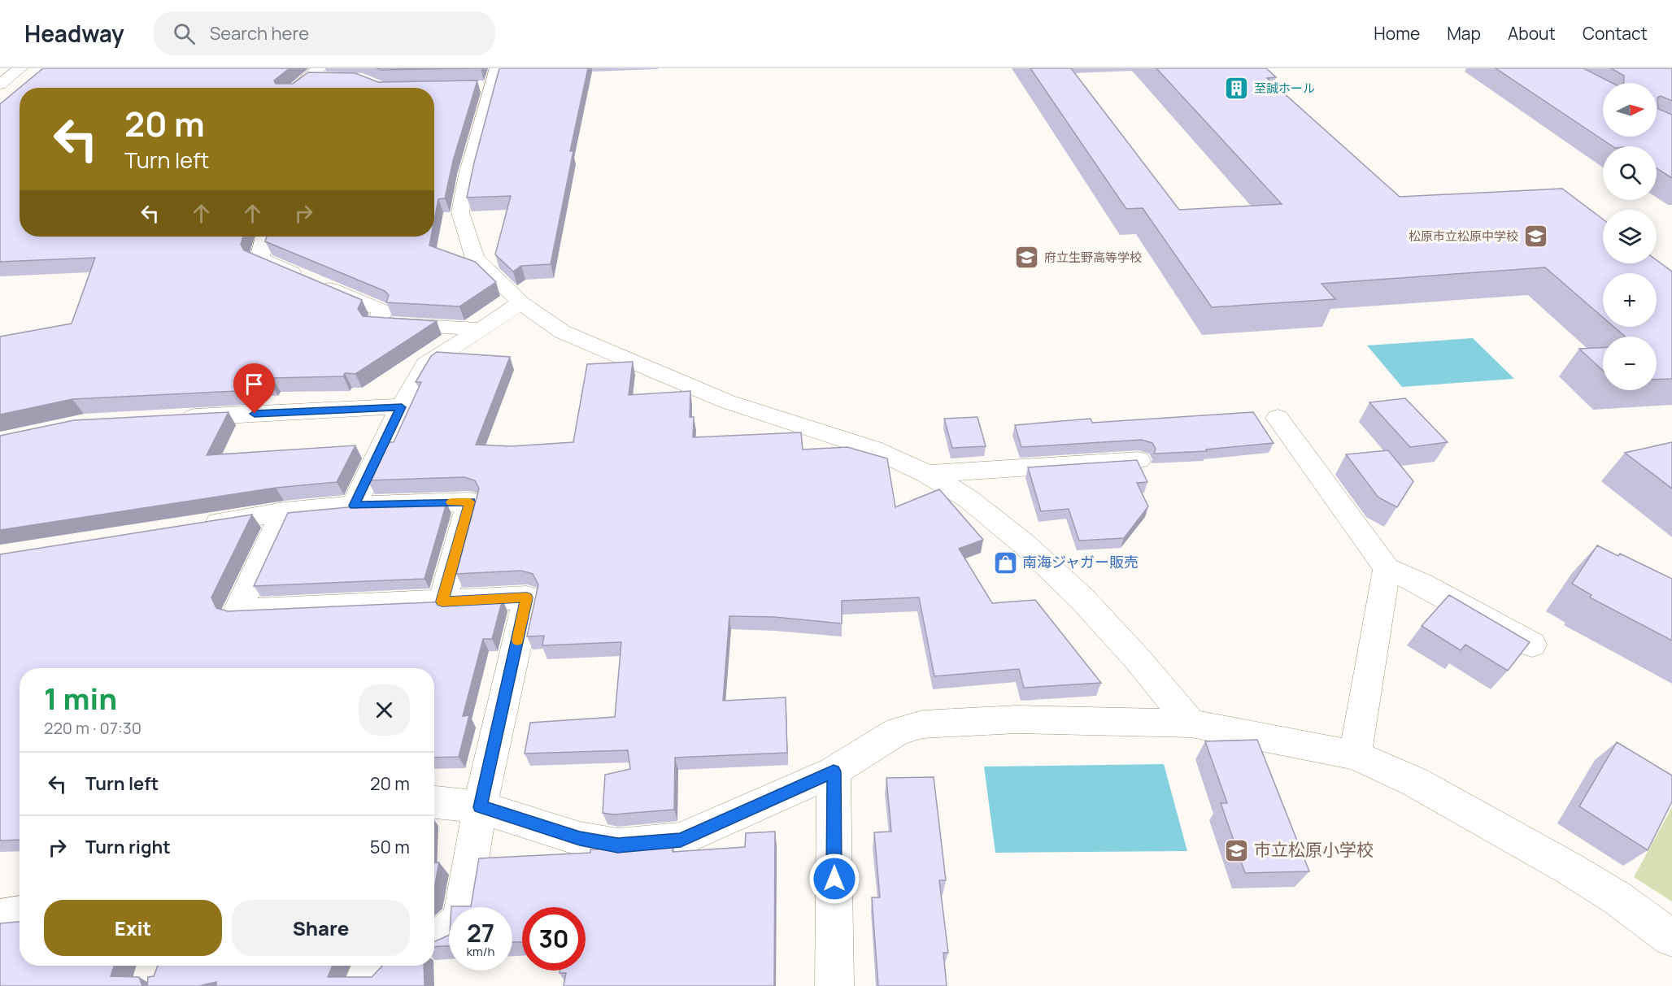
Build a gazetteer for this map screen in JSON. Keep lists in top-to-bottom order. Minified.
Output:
{"places":{"building":["至誠ホール"],"school or university":["松原市立松原中学校","府立生野高等学校","市立松原小学校"],"shop":["南海ジャガー販売"]},"north":"right","page":{"header":"Headway","search":"Search here","nav":["Home","Map","About","Contact"],"map_buttons":["+","−"],"turn":["20 m","Turn left"],"heading":["1 min","220 m · 07:30"],"list":[{"name":"Turn left","value":"20 m"},{"name":"Turn right","value":"50 m"}],"buttons":["Exit","Share"],"speed":"27 km/h","limit":"30"}}
